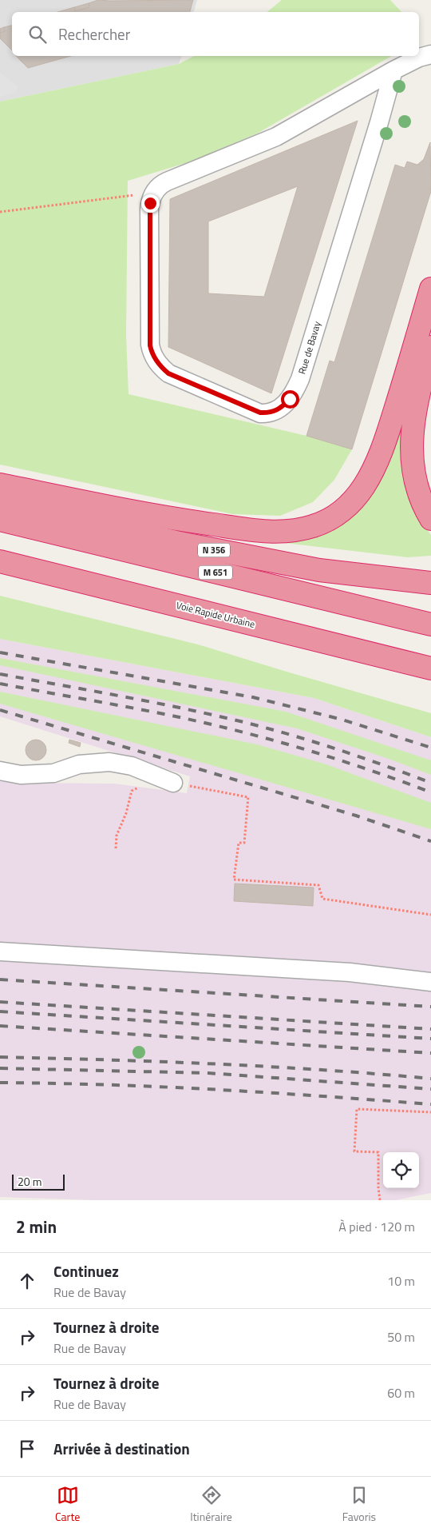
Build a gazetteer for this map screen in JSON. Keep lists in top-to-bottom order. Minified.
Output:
{"streets":{"highway":["N 356","M 651","Voie Rapide Urbaine"],"street":["Rue de Bavay"]},"scale_bar":"20 m","page":{"search":"Rechercher","scale":"20 m","heading":["2 min","À pied · 120 m"],"list":[["Continuez","Rue de Bavay","10 m"],["Tournez à droite","Rue de Bavay","50 m"],["Tournez à droite","Rue de Bavay","60 m"],"Arrivée à destination"],"nav":["Carte","Itinéraire","Favoris"]}}
